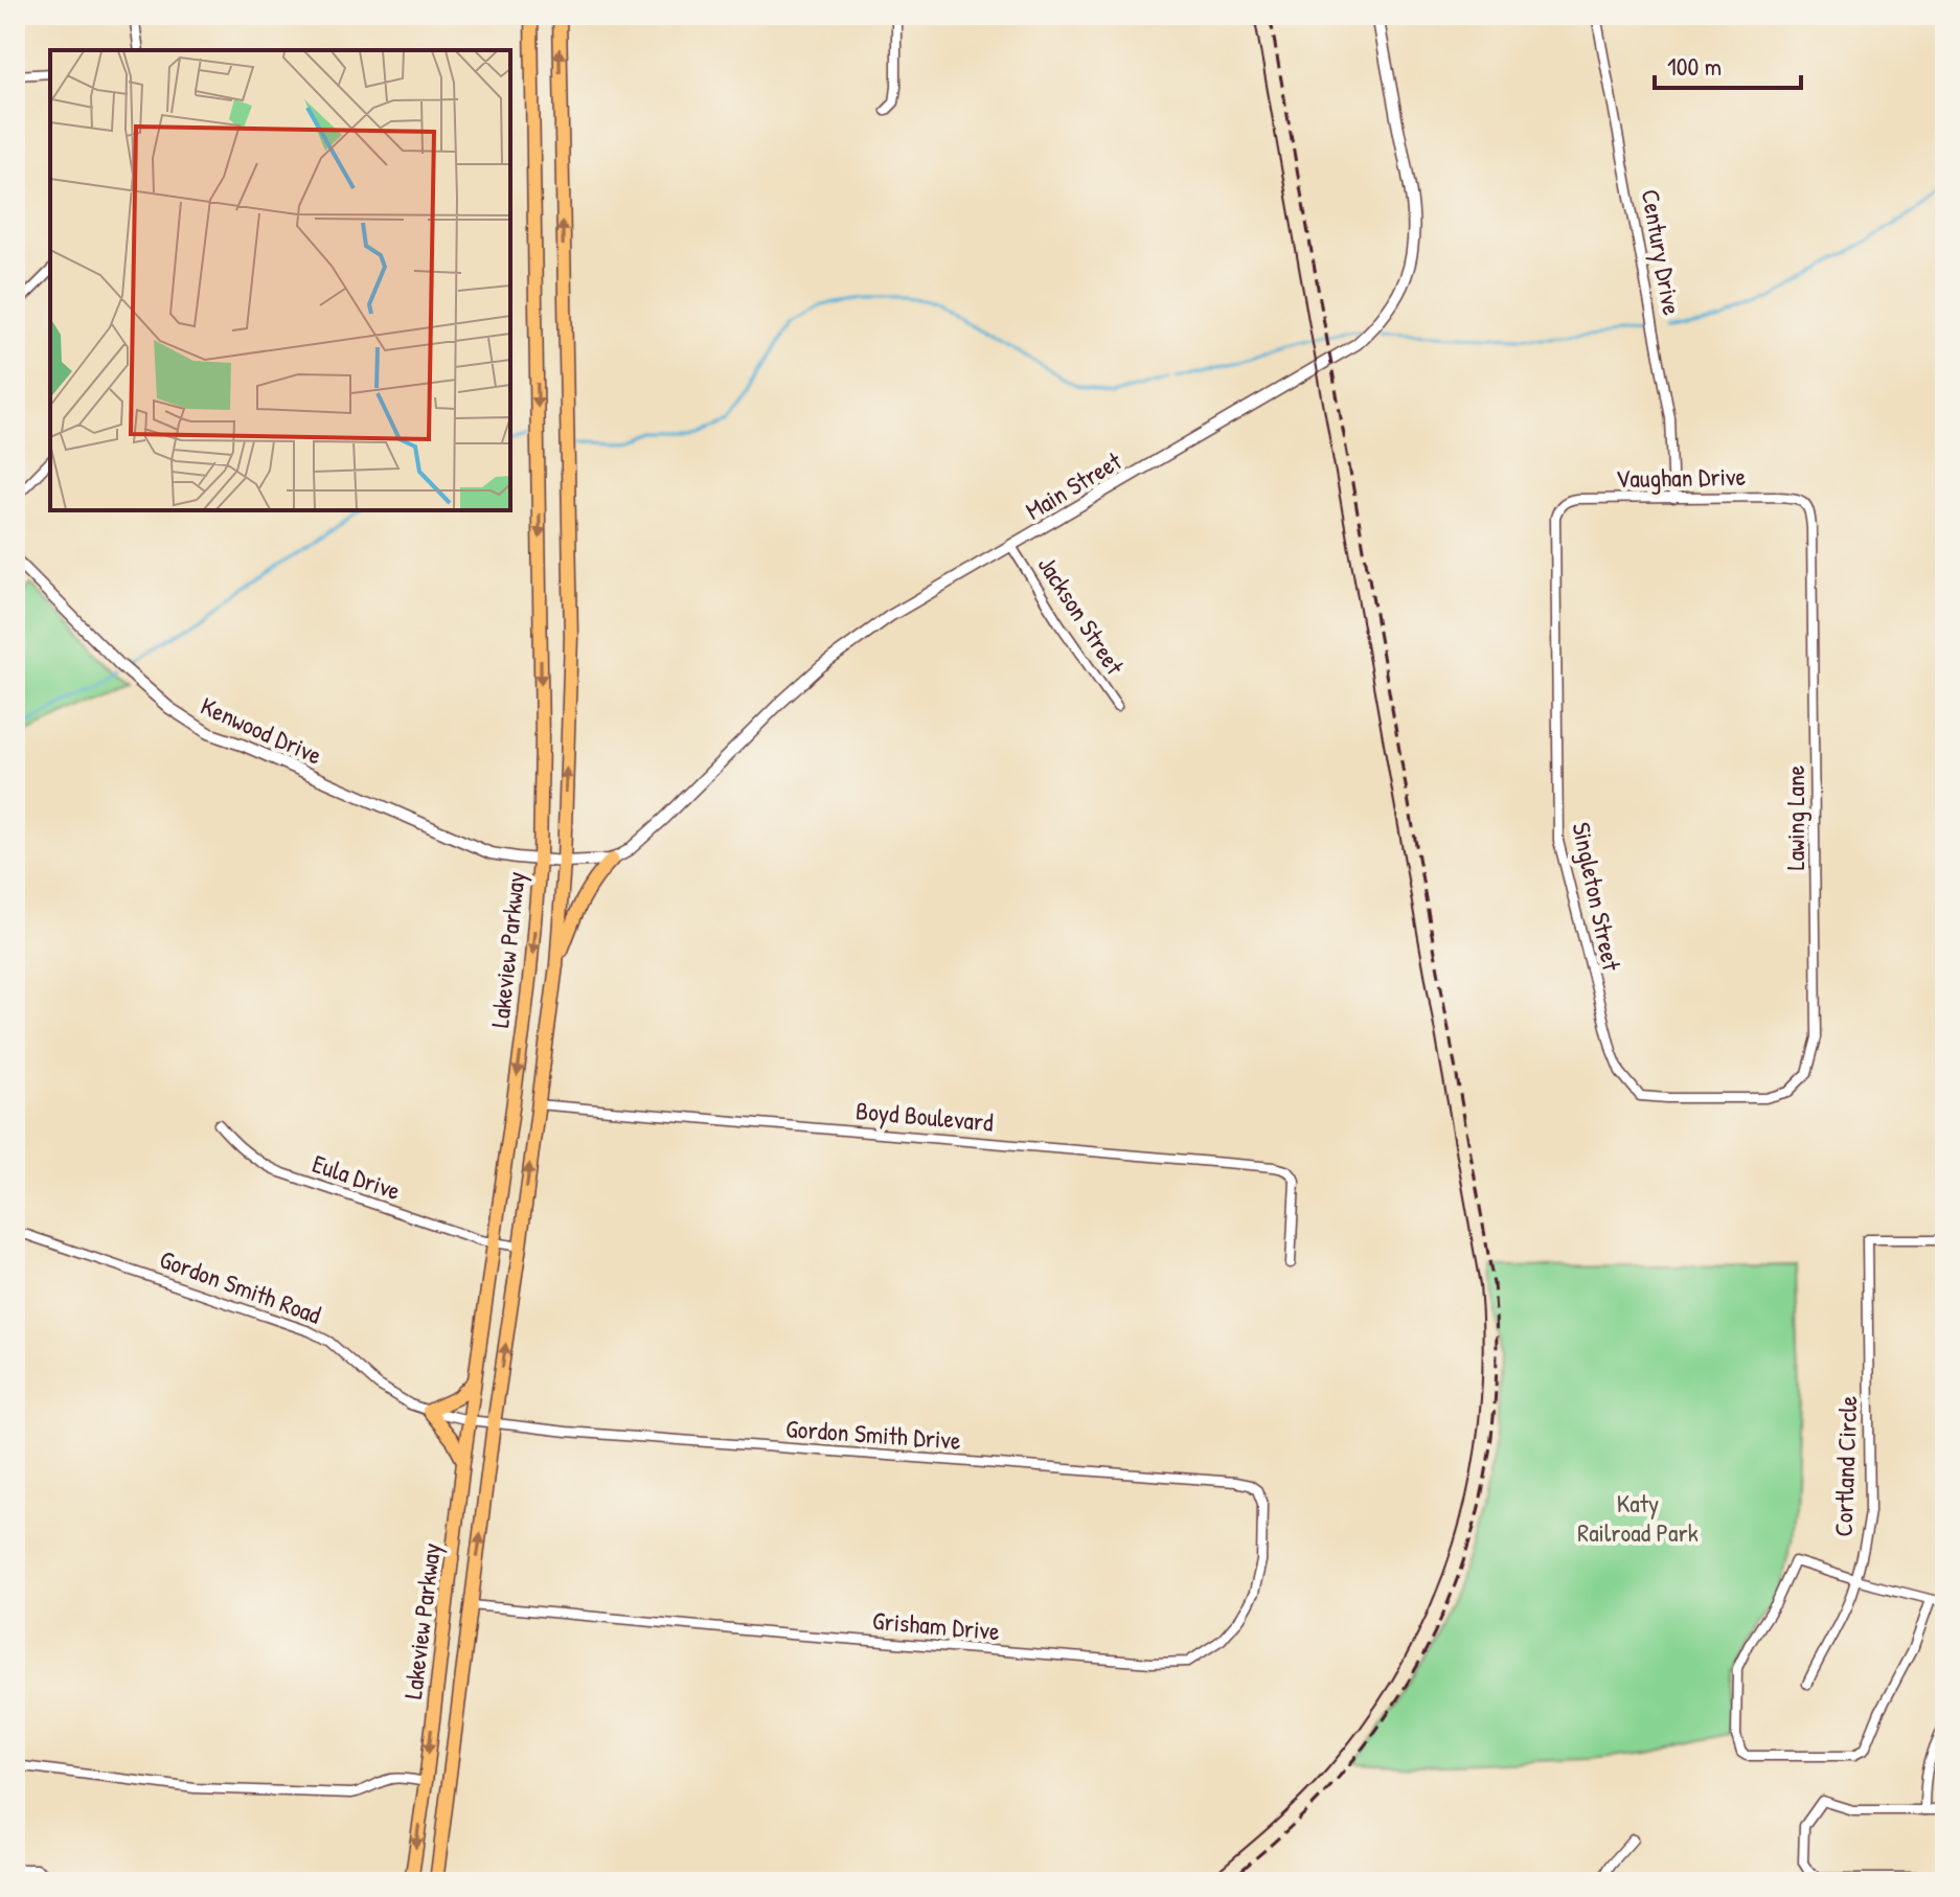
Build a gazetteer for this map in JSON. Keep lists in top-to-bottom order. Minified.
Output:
{"streets":{"main road":["Lakeview Parkway"],"street":["Century Drive","Vaughan Drive","Main Street","Jackson Street","Kenwood Drive","Lawing Lane","Singleton Street","Boyd Boulevard","Eula Drive","Gordon Smith Road","Gordon Smith Drive","Cortland Circle","Grisham Drive"]},"crossings":[["Century Drive","Vaughan Drive"],["Vaughan Drive","Lawing Lane"],["Vaughan Drive","Singleton Street"],["Main Street","Jackson Street"],["Kenwood Drive","Lakeview Parkway"],["Lawing Lane","Singleton Street"],["Lakeview Parkway","Boyd Boulevard"],["Lakeview Parkway","Eula Drive"],["Lakeview Parkway","Gordon Smith Road"],["Lakeview Parkway","Gordon Smith Drive"],["Lakeview Parkway","Grisham Drive"],["Gordon Smith Road","Gordon Smith Drive"],["Gordon Smith Drive","Grisham Drive"]],"parks":["Katy Railroad Park"],"scale_bar":"100 m"}
